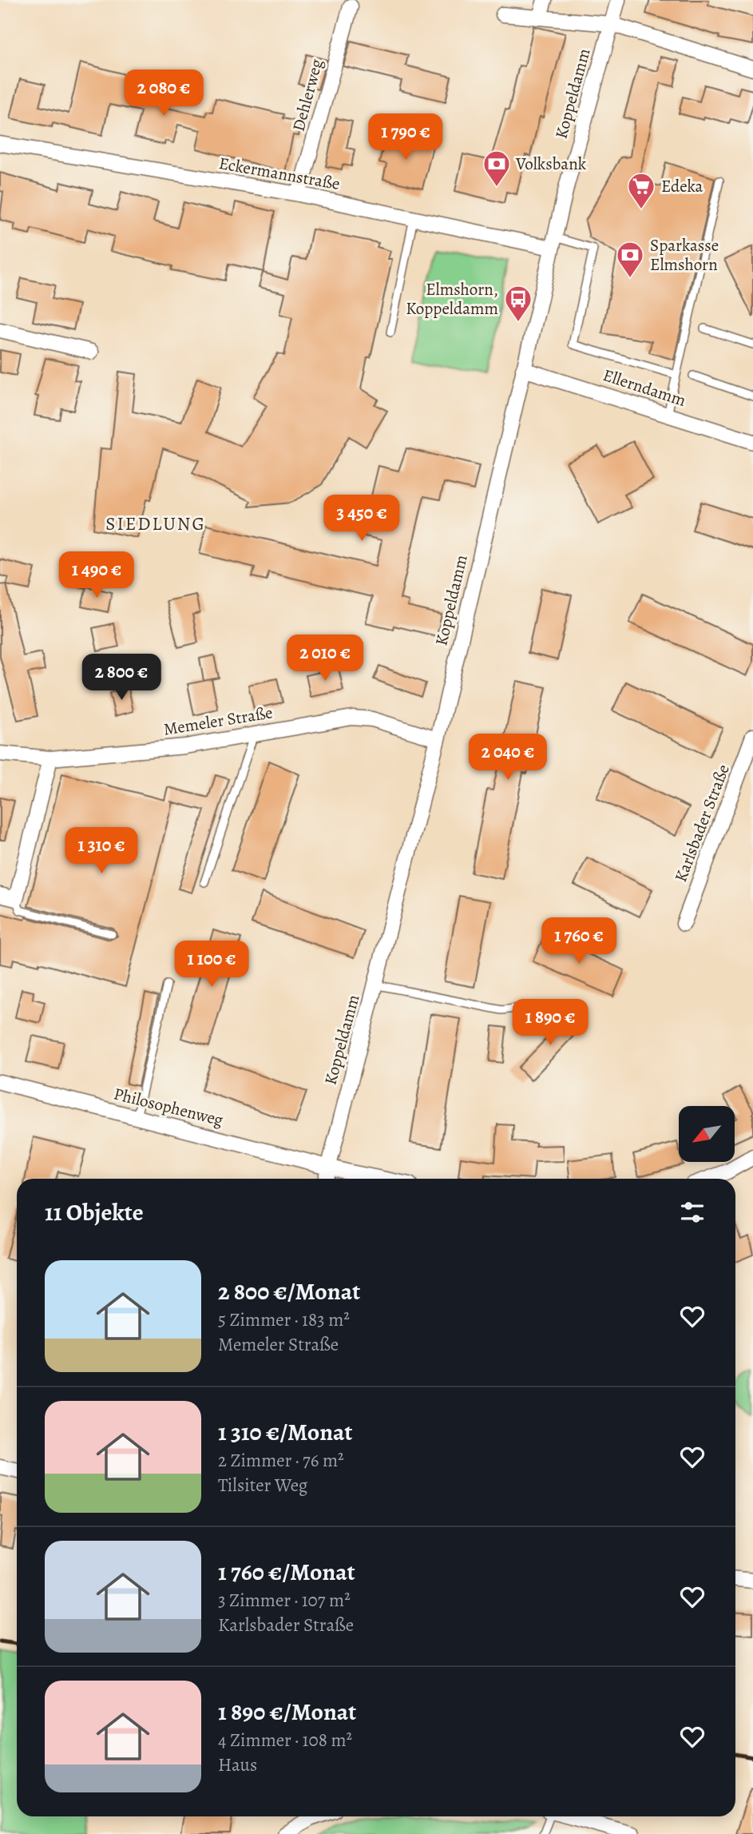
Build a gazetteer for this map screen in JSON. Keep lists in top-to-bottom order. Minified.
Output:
{"streets":{"street":["Koppeldamm","Dehlerweg","Eckermannstraße","Ellerndamm","Memeler Straße","Karlsbader Straße","Philosophenweg"]},"crossings":[["Koppeldamm","Eckermannstraße"],["Koppeldamm","Ellerndamm"],["Koppeldamm","Memeler Straße"],["Koppeldamm","Philosophenweg"],["Dehlerweg","Eckermannstraße"]],"districts":["SIEDLUNG"],"places":{"bank":["Volksbank","Sparkasse Elmshorn"],"supermarket":["Edeka"],"bus stop":["Elmshorn, Koppeldamm"]},"north":"bottom left","page":{"price":["2 080 €","1 790 €","3 450 €","1 490 €","2 010 €","2 800 €","2 040 €","1 310 €","1 760 €","1 100 €","1 890 €"],"heading":"11 Objekte","list":[{"name":"2 800 €/Monat","note":"5 Zimmer · 183 m² · Memeler Straße"},{"name":"1 310 €/Monat","note":"2 Zimmer · 76 m² · Tilsiter Weg"},{"name":"1 760 €/Monat","note":"3 Zimmer · 107 m² · Karlsbader Straße"},{"name":"1 890 €/Monat","note":"4 Zimmer · 108 m² · Haus"}]}}
